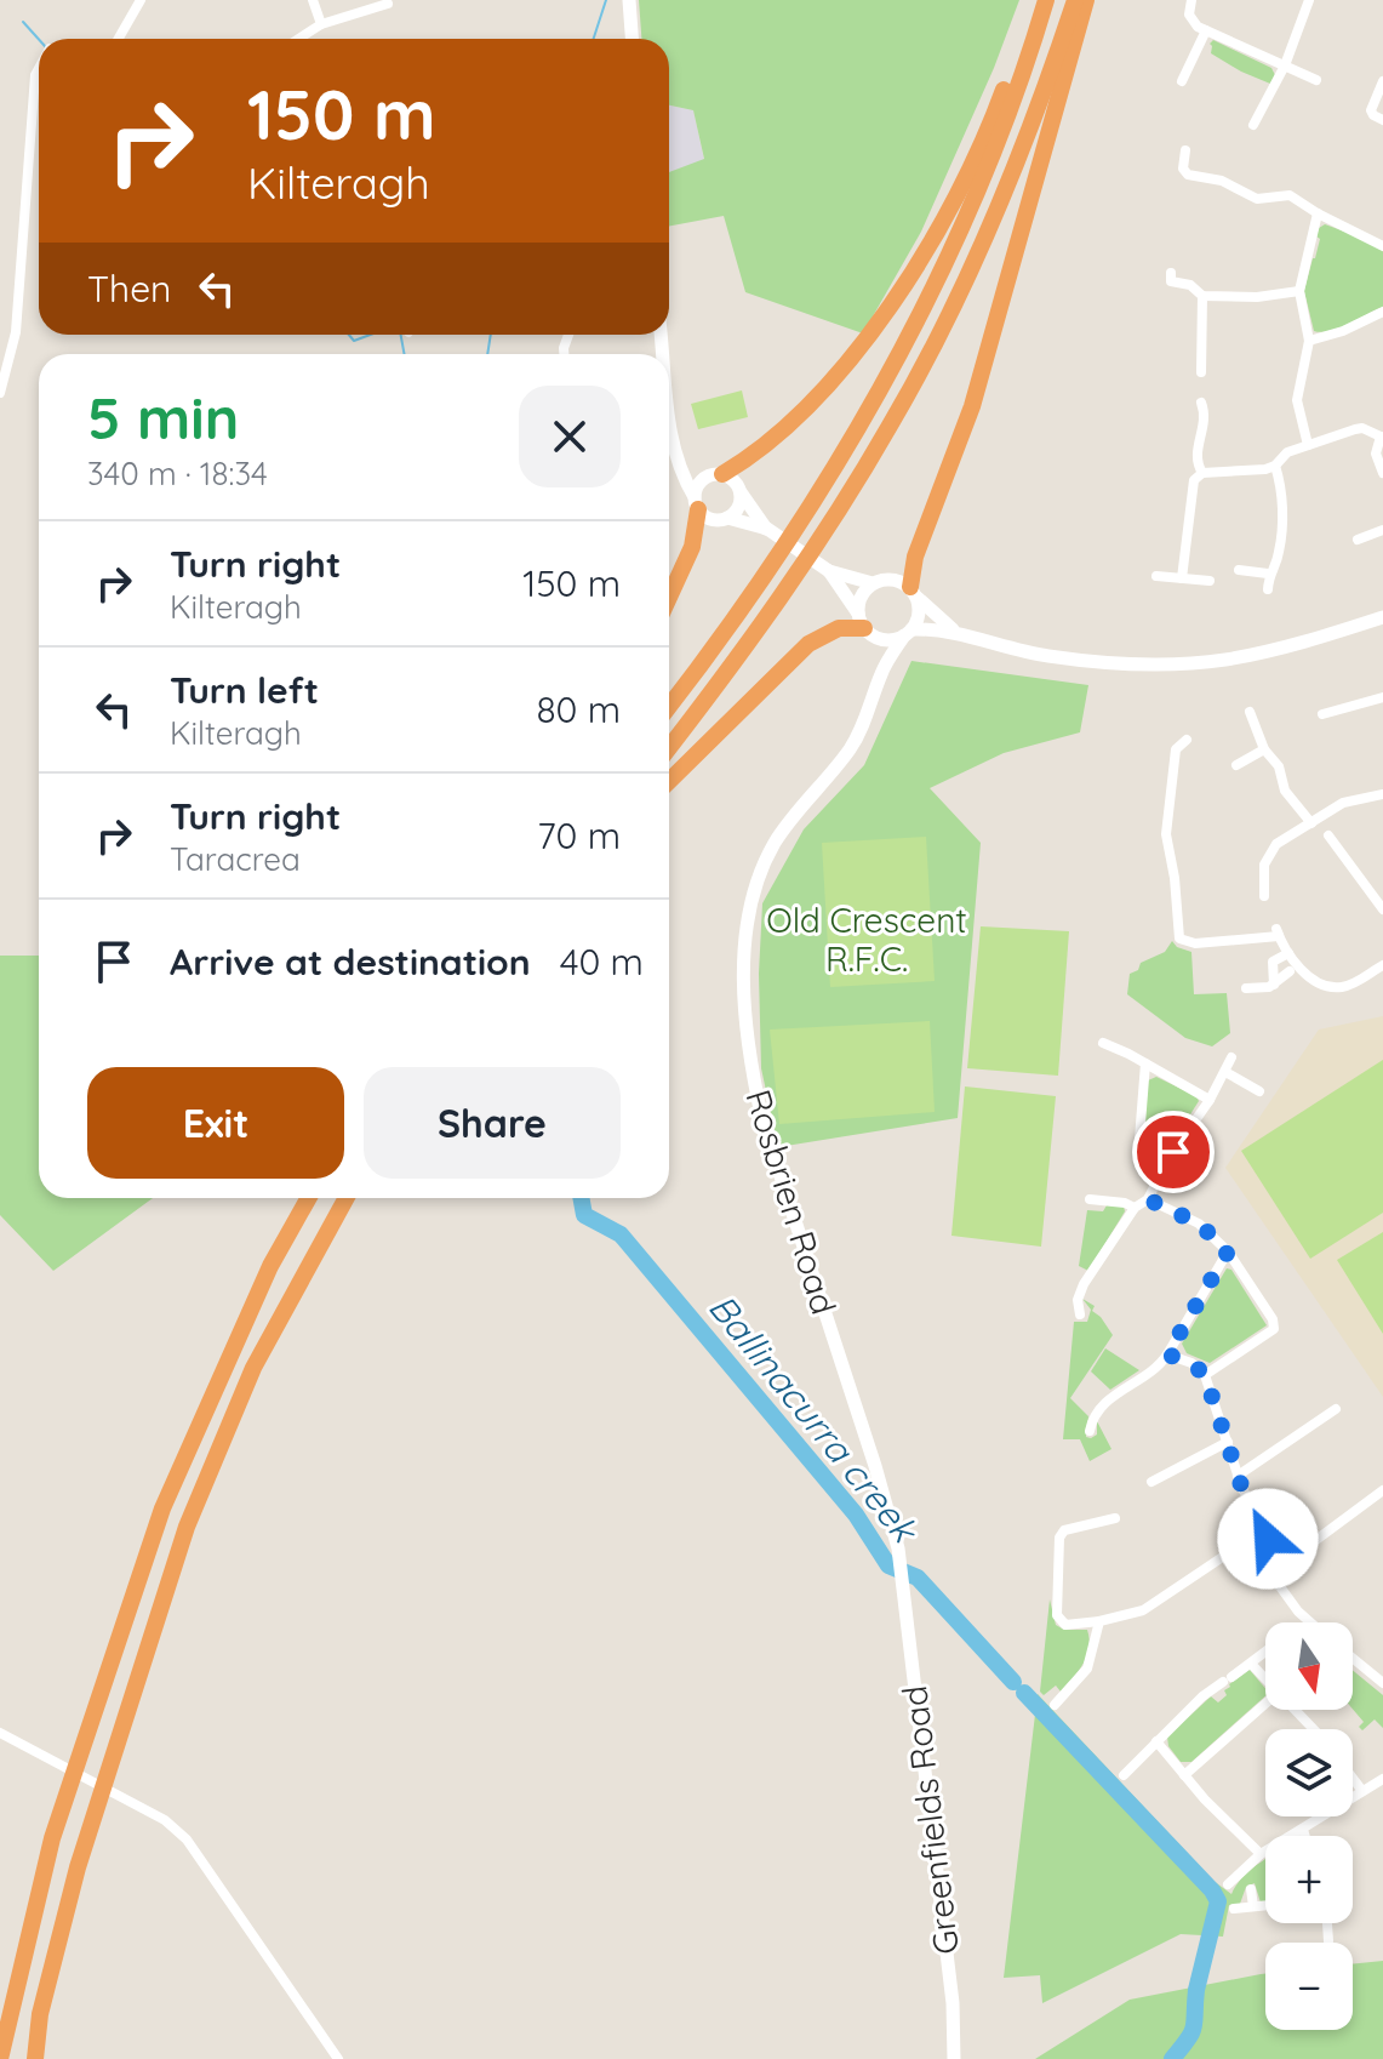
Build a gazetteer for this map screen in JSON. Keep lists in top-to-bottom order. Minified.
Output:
{"streets":{"street":["Rosbrien Road","Greenfields Road"]},"crossings":[["Rosbrien Road","Greenfields Road"]],"water":["Ballinacurra creek"],"parks":["Old Crescent R.F.C."],"north":"bottom","page":{"turn":["150 m","Kilteragh"],"then":"Then","heading":["5 min","340 m · 18:34"],"list":[{"name":"Turn right","note":"Kilteragh","value":"150 m"},{"name":"Turn left","note":"Kilteragh","value":"80 m"},{"name":"Turn right","note":"Taracrea","value":"70 m"},{"name":"Arrive at destination","value":"40 m"}],"buttons":["Exit","Share"],"map_buttons":["+","−"]}}
